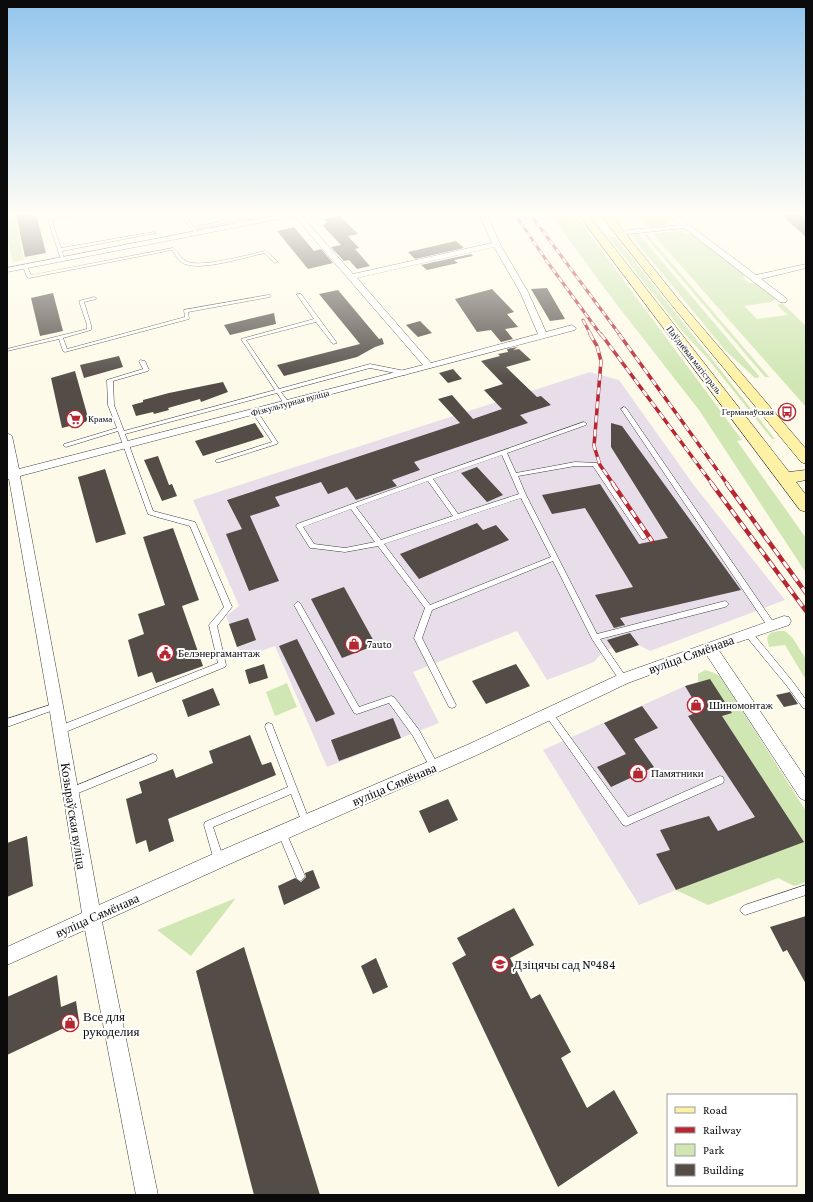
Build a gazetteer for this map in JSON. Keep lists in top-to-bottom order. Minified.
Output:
{"streets":{"main road":["Паўднёвая магістраль"],"street":["Фізкультурная вуліца","вуліца Сямёнава","Козыраўская вуліца"]},"crossings":[["Фізкультурная вуліца","Козыраўская вуліца"],["вуліца Сямёнава","Козыраўская вуліца"]],"places":{"bus stop":["Германаўская"],"supermarket":["Крама"],"shop":["7auto","Шиномонтаж","Памятники","Все для рукоделия"],"public building":["Белэнергамантаж"],"school or university":["Дзіцячы сад №484"]},"legend":["Road","Railway","Park","Building"]}
